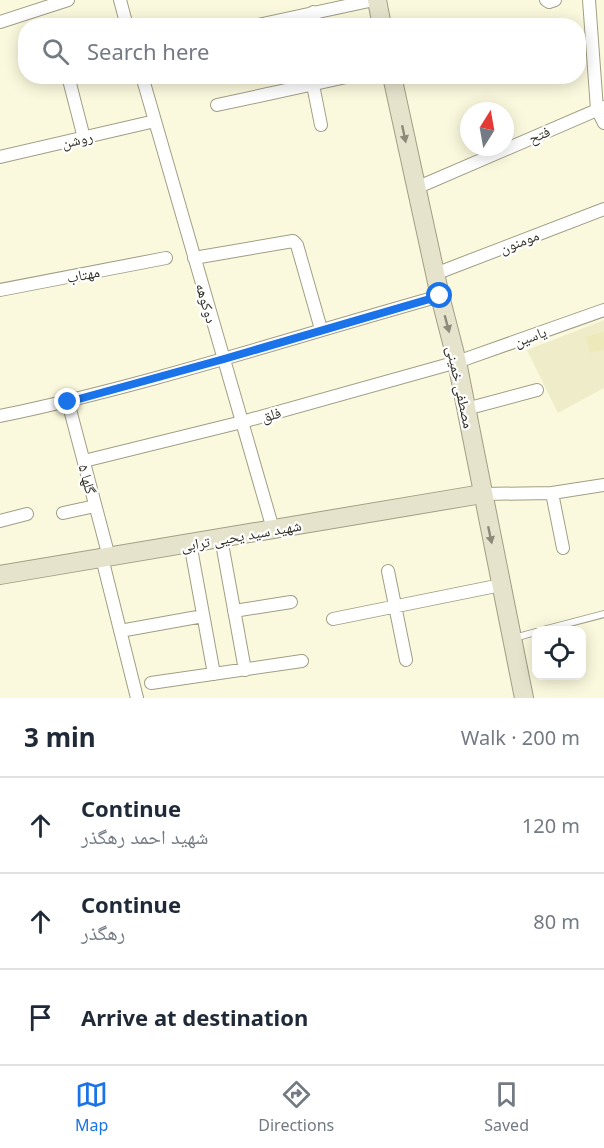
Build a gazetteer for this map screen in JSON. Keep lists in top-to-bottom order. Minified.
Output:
{"streets":{"main road":["مصطفی خمینی","شهید سید یحیی ترابی"],"street":["فتح","روشن","مومنون","مهتاب","دوکوهه","یاسین","فلق","گلها ۵"]},"crossings":[["فتح","مصطفی خمینی"],["روشن","دوکوهه"],["مومنون","مصطفی خمینی"],["دوکوهه","فلق"],["دوکوهه","شهید سید یحیی ترابی"],["یاسین","مصطفی خمینی"],["یاسین","فلق"],["مصطفی خمینی","فلق"],["مصطفی خمینی","شهید سید یحیی ترابی"],["فلق","گلها ۵"],["گلها ۵","شهید سید یحیی ترابی"]],"one_way":["مصطفی خمینی"],"north":"top","page":{"search":"Search here","heading":["3 min","Walk · 200 m"],"list":[["Continue","شهید احمد رهگذر","120 m"],["Continue","رهگذر","80 m"],"Arrive at destination"],"nav":["Map","Directions","Saved"]}}
